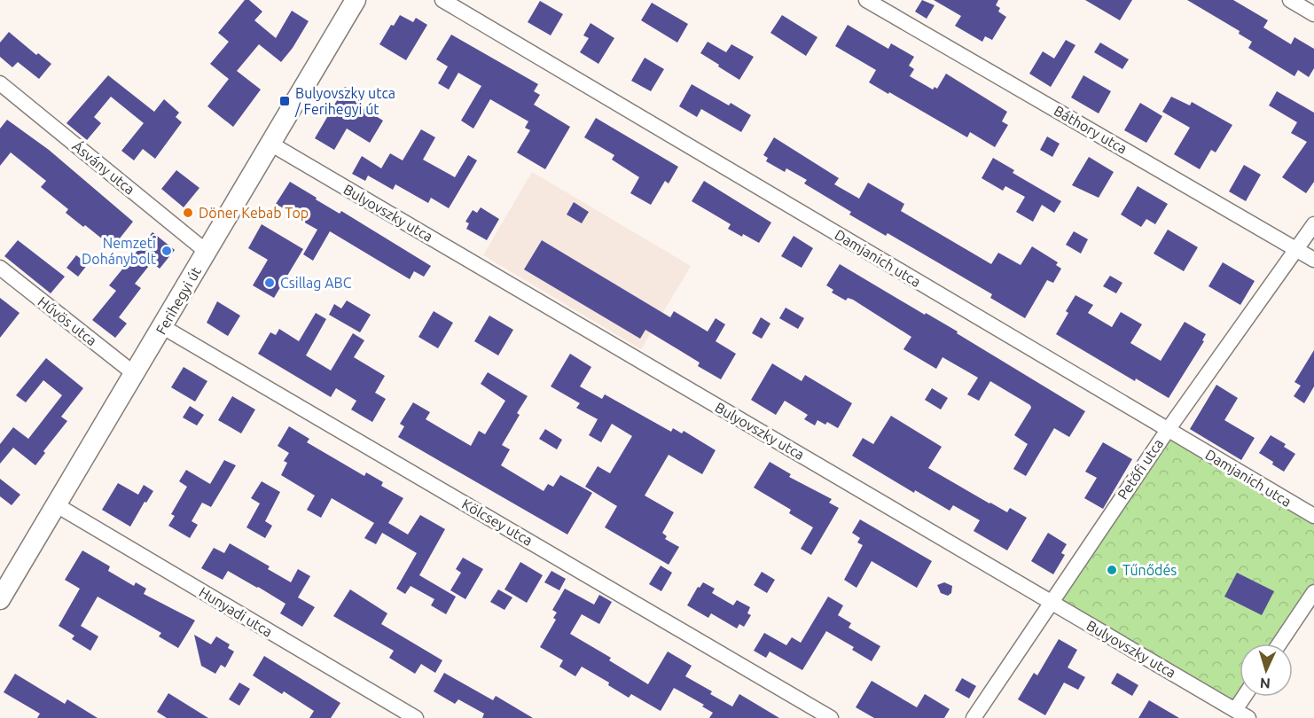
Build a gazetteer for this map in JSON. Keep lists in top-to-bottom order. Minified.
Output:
{"streets":{"main road":["Ferihegyi út"],"street":["Báthory utca","Ásvány utca","Bulyovszky utca","Damjanich utca","Hűvös utca","Petőfi utca","Kölcsey utca","Hunyadi utca"]},"crossings":[["Báthory utca","Petőfi utca"],["Ásvány utca","Ferihegyi út"],["Bulyovszky utca","Ferihegyi út"],["Bulyovszky utca","Petőfi utca"],["Damjanich utca","Petőfi utca"],["Ferihegyi út","Hűvös utca"],["Ferihegyi út","Kölcsey utca"],["Ferihegyi út","Hunyadi utca"]],"places":{"transit":["Bulyovszky utca / Ferihegyi út"],"other":["Döner Kebab Top","Nemzeti Dohánybolt","Csillag ABC","Tűnődés"]},"north":"bottom"}
